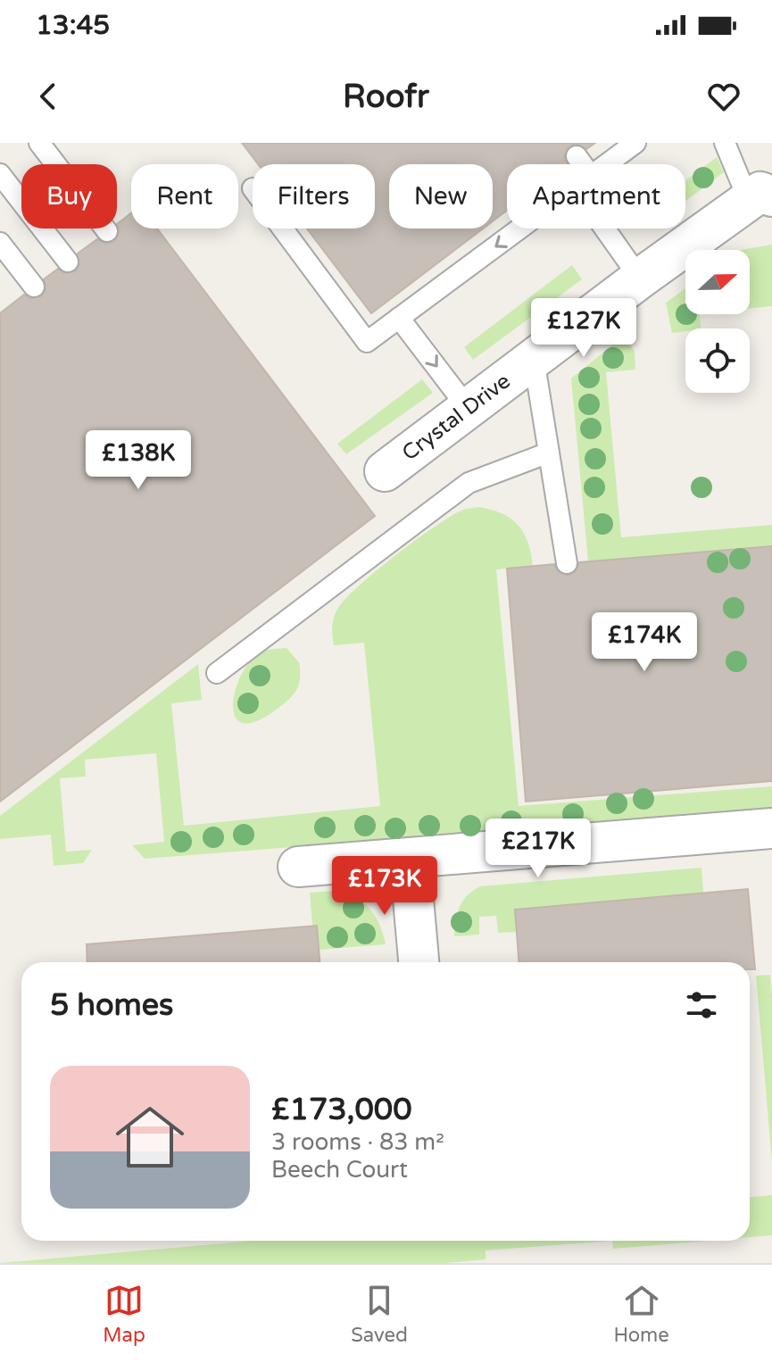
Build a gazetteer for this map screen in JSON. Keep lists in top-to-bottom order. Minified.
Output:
{"streets":{"street":["Crystal Drive"]},"north":"right","page":{"status":"13:45","header":"Roofr","chip":["Buy","Rent","Filters","New","Apartment"],"price":["£127K","£138K","£174K","£217K","£173K"],"heading":"5 homes","list":[{"name":"£173,000","note":"3 rooms · 83 m² · Beech Court"}],"tabs":["Map","Saved","Home"]}}
